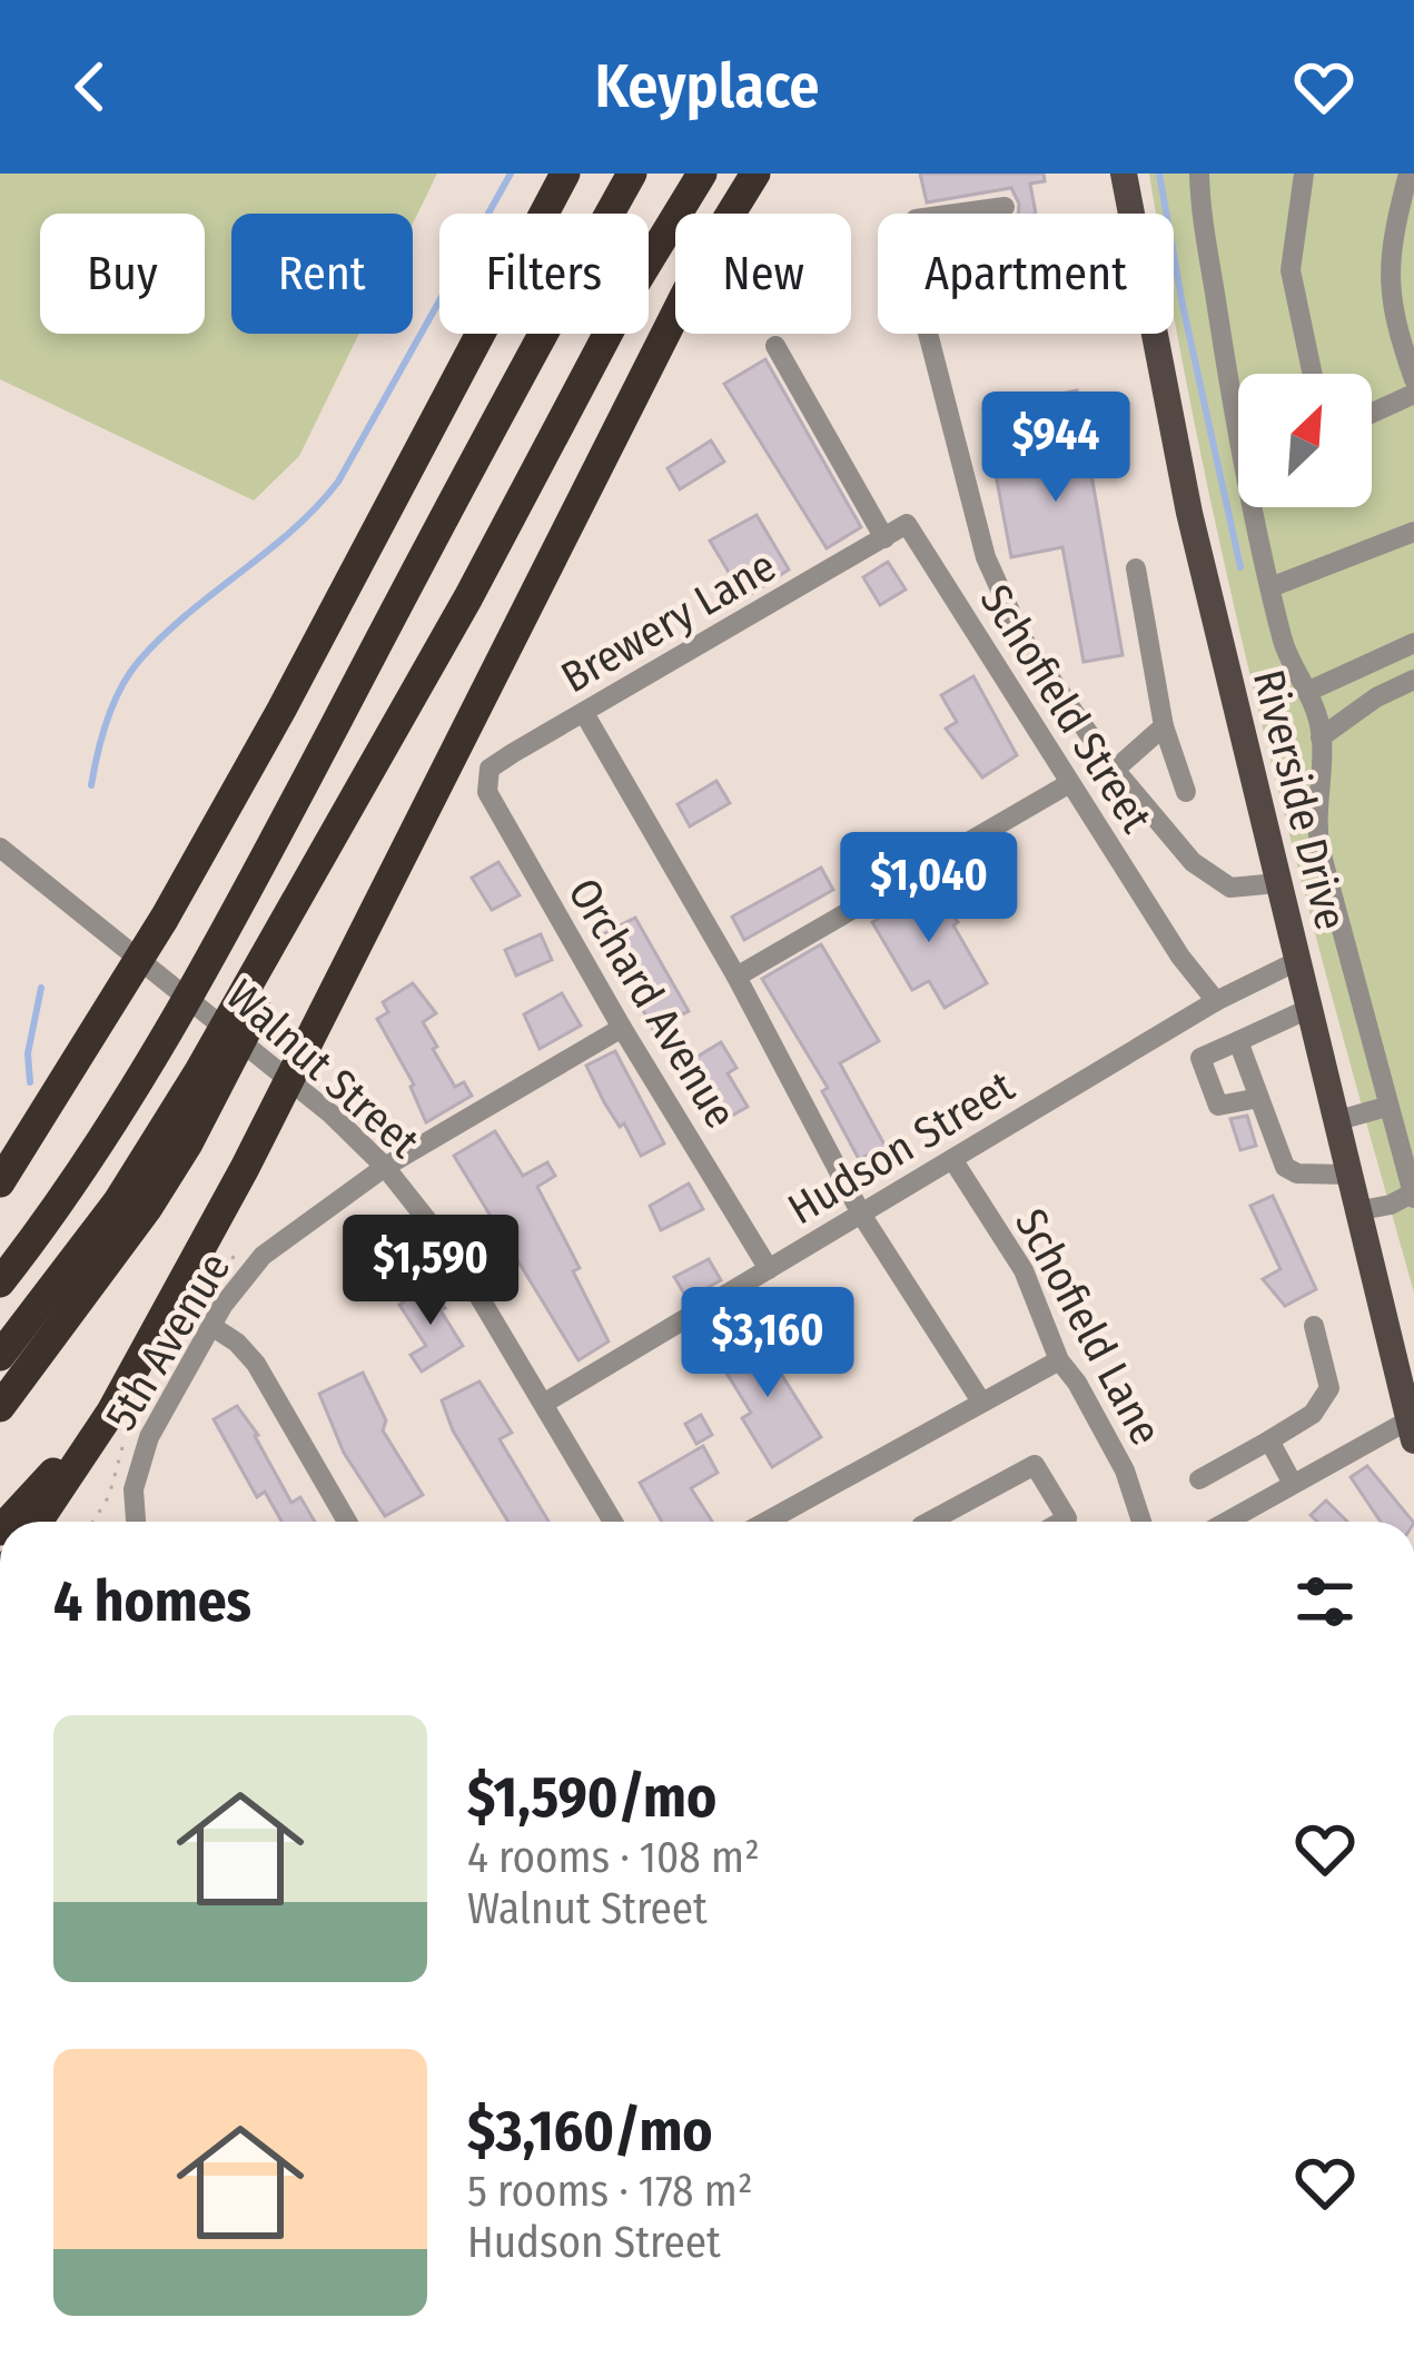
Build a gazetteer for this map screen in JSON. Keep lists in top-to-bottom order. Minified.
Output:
{"streets":{"main road":["Riverside Drive"],"street":["Brewery Lane","Schofield Street","Orchard Avenue","Walnut Street","Hudson Street","Schofield Lane","5th Avenue"]},"crossings":[["Brewery Lane","Schofield Street"],["Brewery Lane","Orchard Avenue"],["Schofield Street","Hudson Street"],["Riverside Drive","Hudson Street"],["Orchard Avenue","Hudson Street"],["Orchard Avenue","5th Avenue"],["Walnut Street","Hudson Street"],["Walnut Street","5th Avenue"],["Hudson Street","Schofield Lane"]],"north":"top right","page":{"header":"Keyplace","chip":["Buy","Rent","Filters","New","Apartment"],"price":["$944","$1,040","$1,590","$3,160"],"heading":"4 homes","list":[{"name":"$1,590/mo","note":"4 rooms · 108 m² · Walnut Street"},{"name":"$3,160/mo","note":"5 rooms · 178 m² · Hudson Street"}]}}
